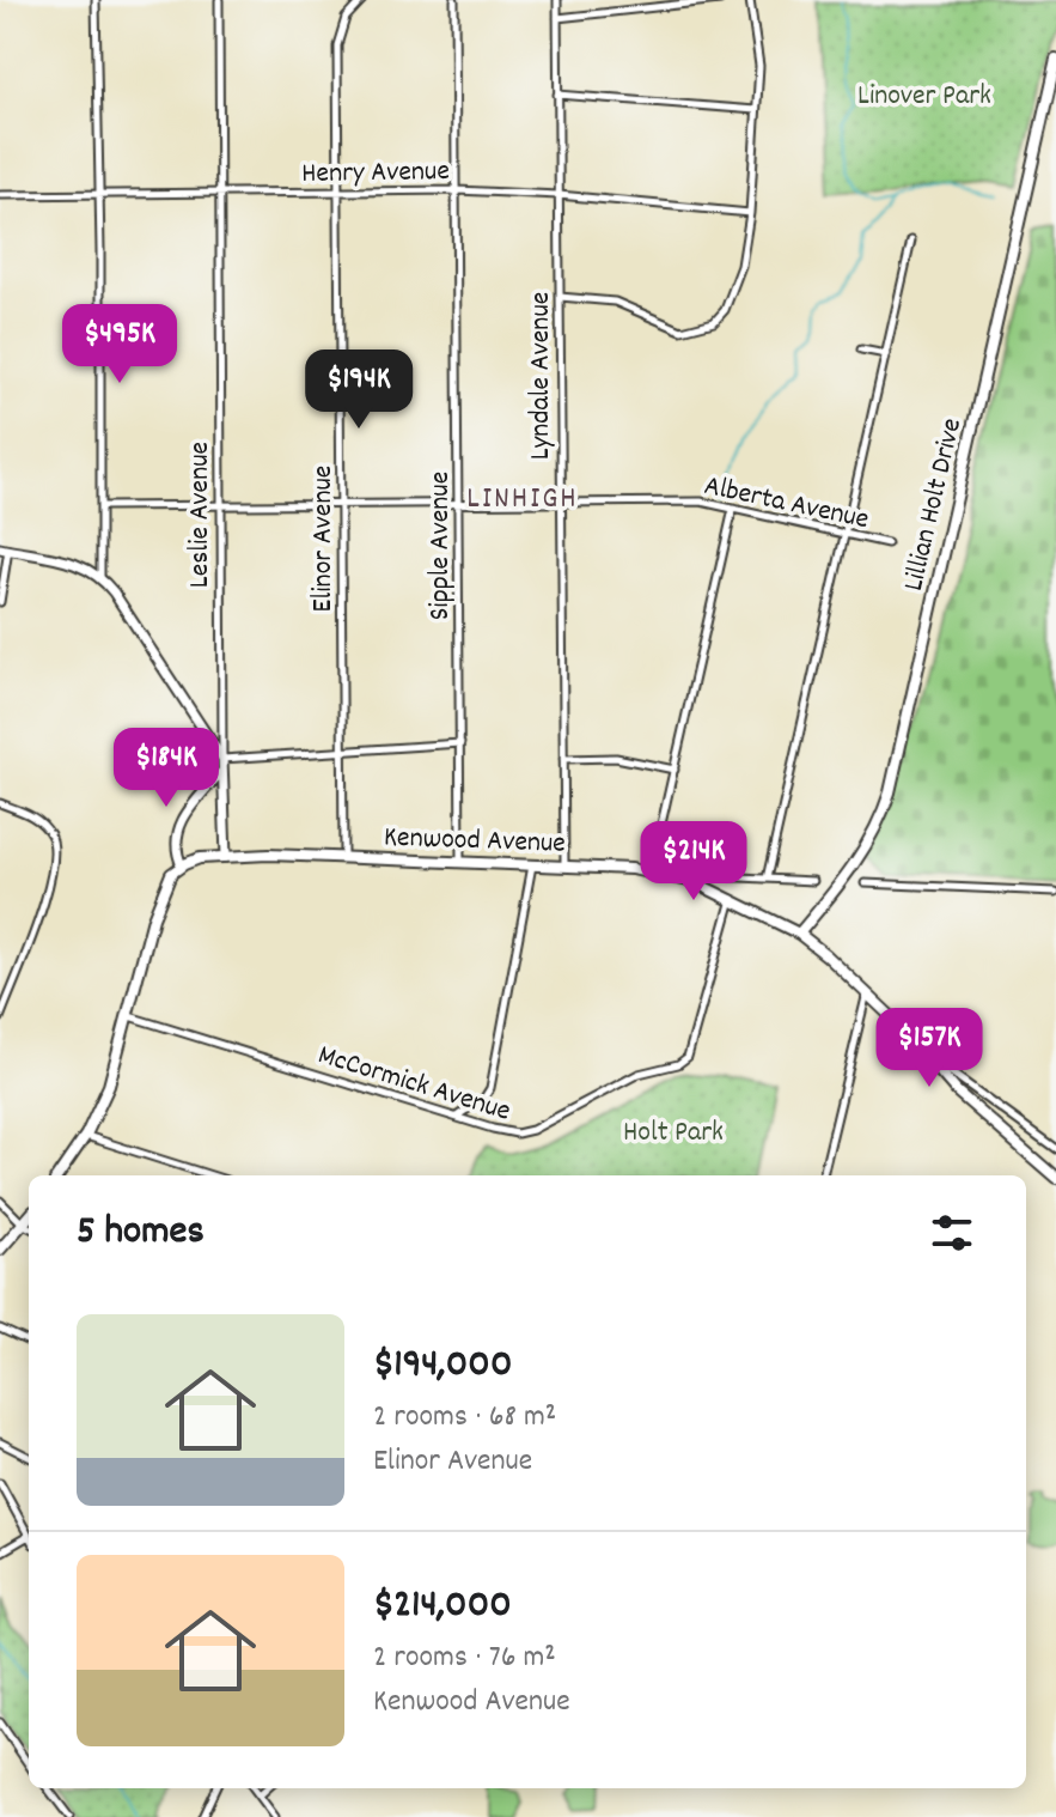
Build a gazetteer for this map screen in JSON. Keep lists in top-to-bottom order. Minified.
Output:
{"streets":{"main road":["Lillian Holt Drive","Kenwood Avenue"],"street":["Henry Avenue","Lyndale Avenue","Alberta Avenue","Leslie Avenue","Elinor Avenue","Sipple Avenue","McCormick Avenue"]},"crossings":[["Henry Avenue","Lyndale Avenue"],["Henry Avenue","Leslie Avenue"],["Henry Avenue","Elinor Avenue"],["Henry Avenue","Sipple Avenue"],["Lyndale Avenue","Alberta Avenue"],["Lyndale Avenue","Kenwood Avenue"],["Alberta Avenue","Leslie Avenue"],["Alberta Avenue","Elinor Avenue"],["Alberta Avenue","Sipple Avenue"],["Lillian Holt Drive","Kenwood Avenue"],["Leslie Avenue","Kenwood Avenue"],["Elinor Avenue","Kenwood Avenue"],["Sipple Avenue","Kenwood Avenue"],["Kenwood Avenue","McCormick Avenue"]],"districts":["LINHIGH"],"parks":["Linover Park","Holt Park"],"page":{"price":["$495K","$194K","$184K","$214K","$157K"],"heading":"5 homes","list":[{"name":"$194,000","note":"2 rooms · 68 m² · Elinor Avenue"},{"name":"$214,000","note":"2 rooms · 76 m² · Kenwood Avenue"}]}}
